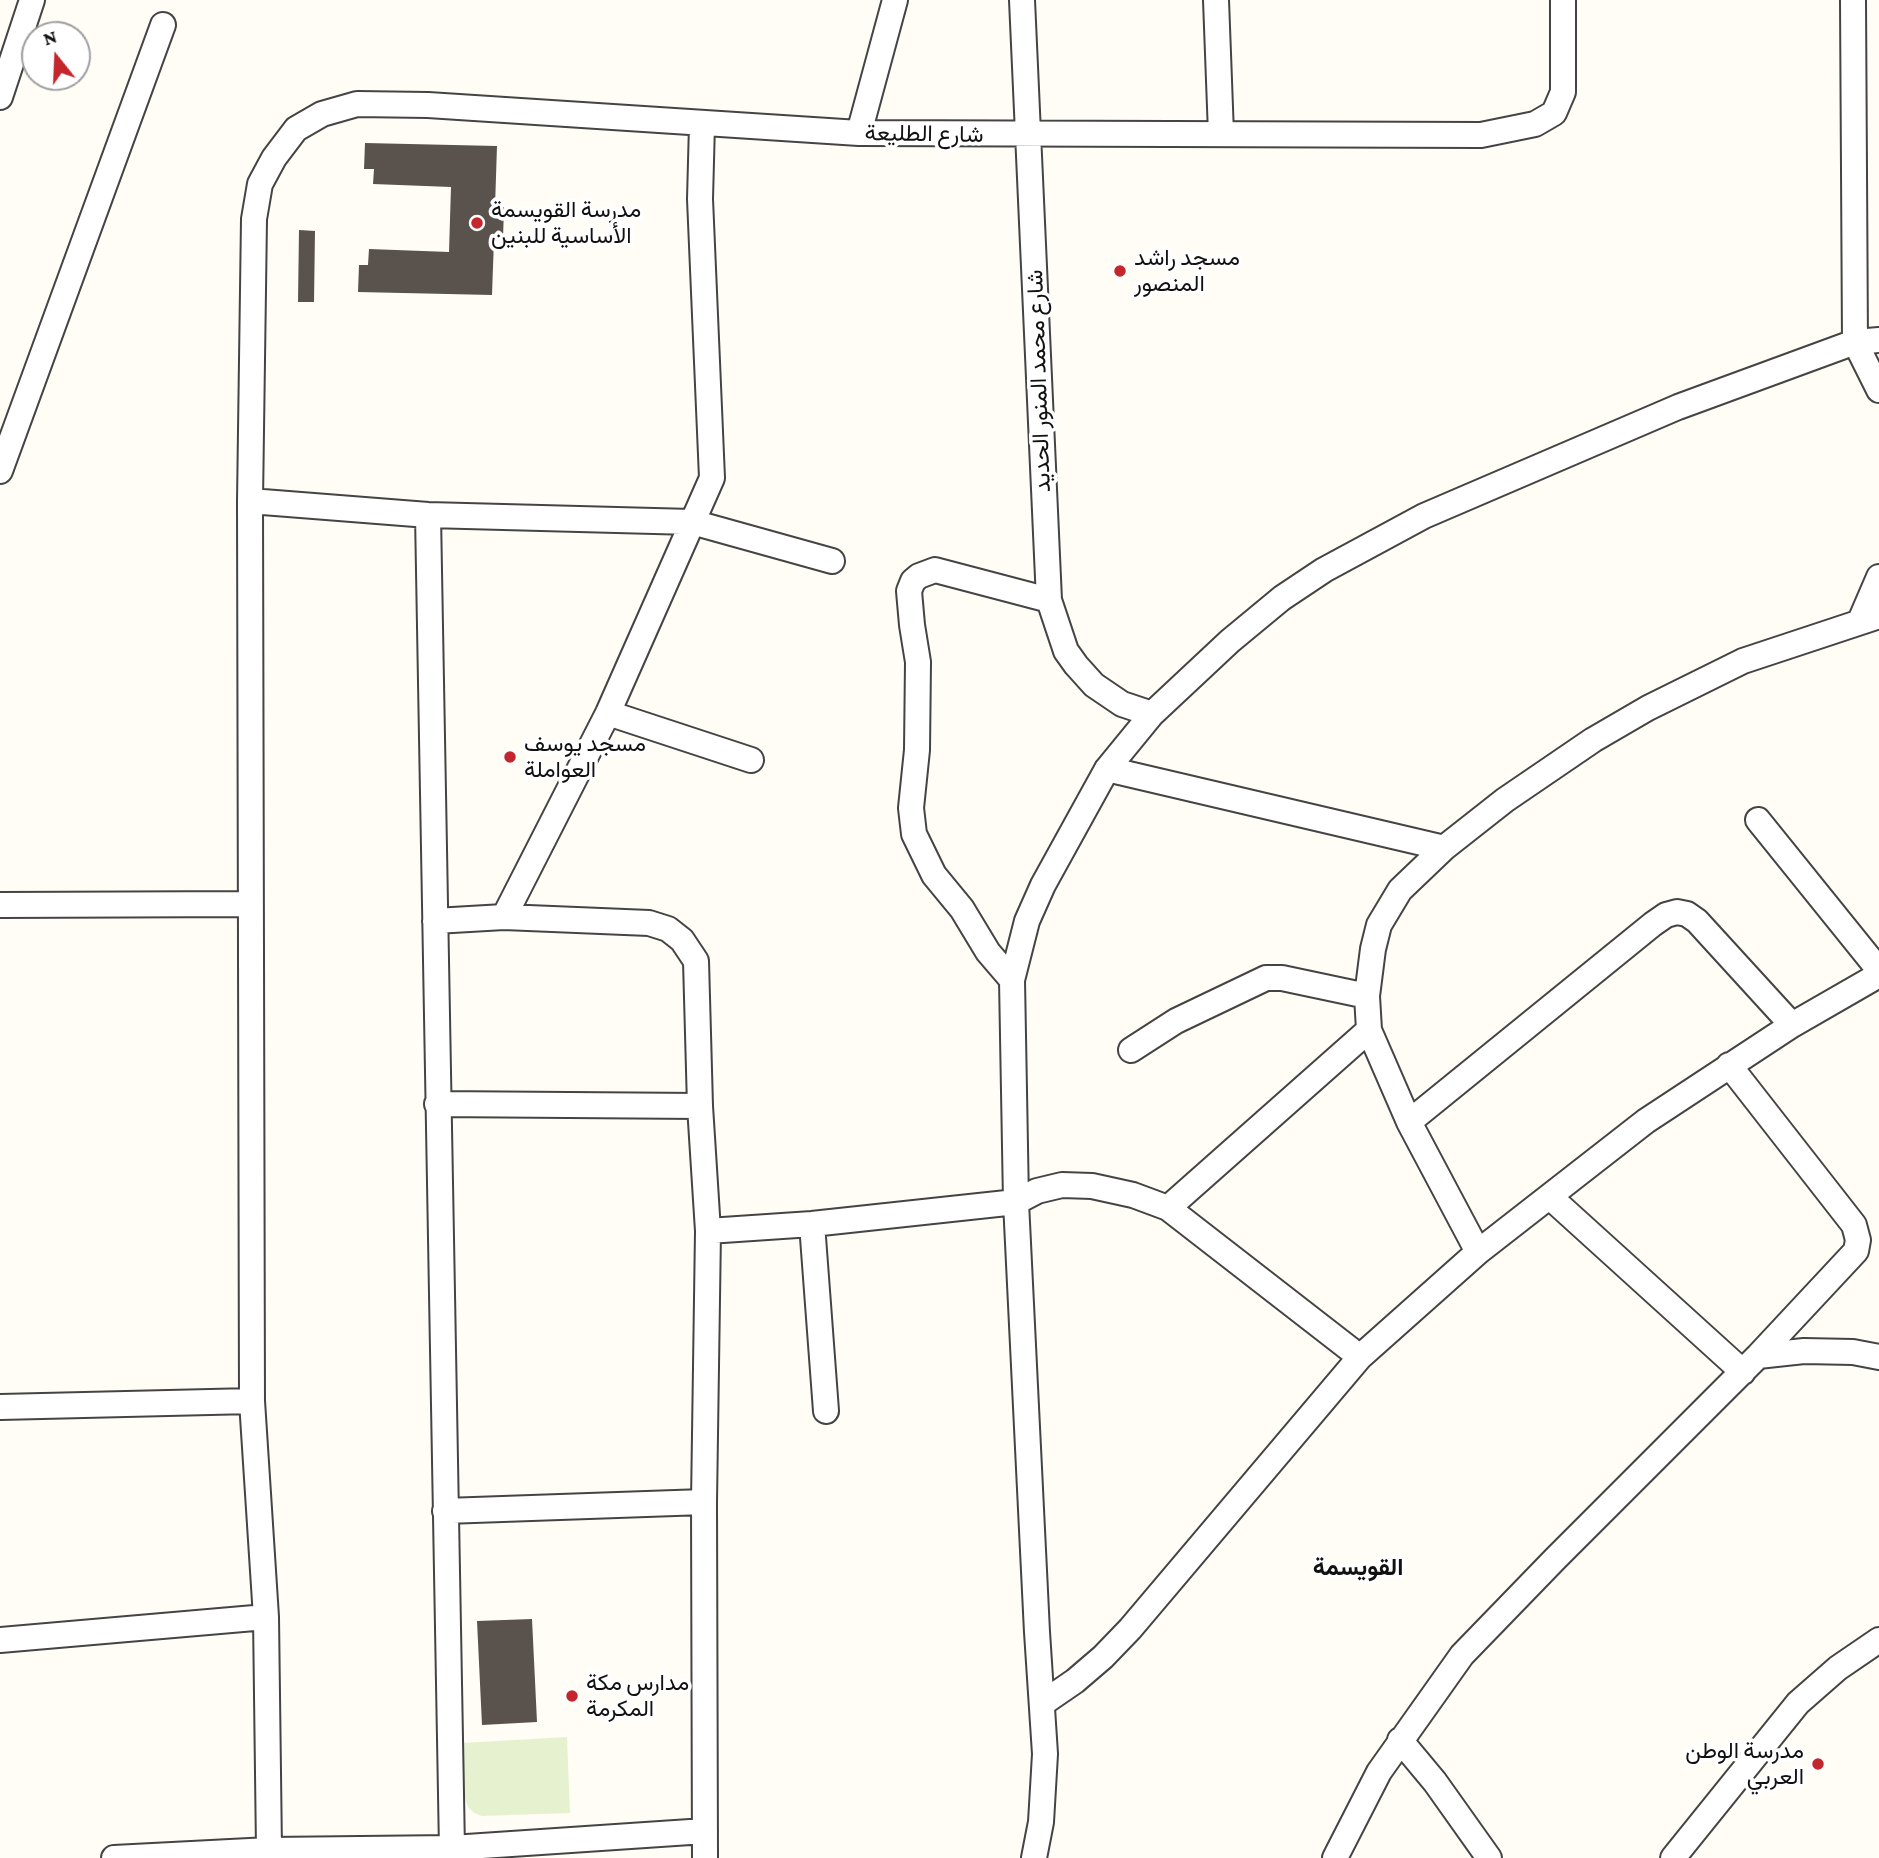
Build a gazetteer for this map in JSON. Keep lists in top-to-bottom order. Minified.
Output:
{"streets":{"street":["شارع الطليعة","شارع محمد المنور الحديد"]},"crossings":[["شارع الطليعة","شارع محمد المنور الحديد"]],"districts":["القويسمة"],"places":["مدرسة القويسمة الأساسية للبنين","مسجد راشد المنصور","مسجد يوسف العواملة","مدارس مكة المكرمة","مدرسة الوطن العربي"],"north":"top"}
